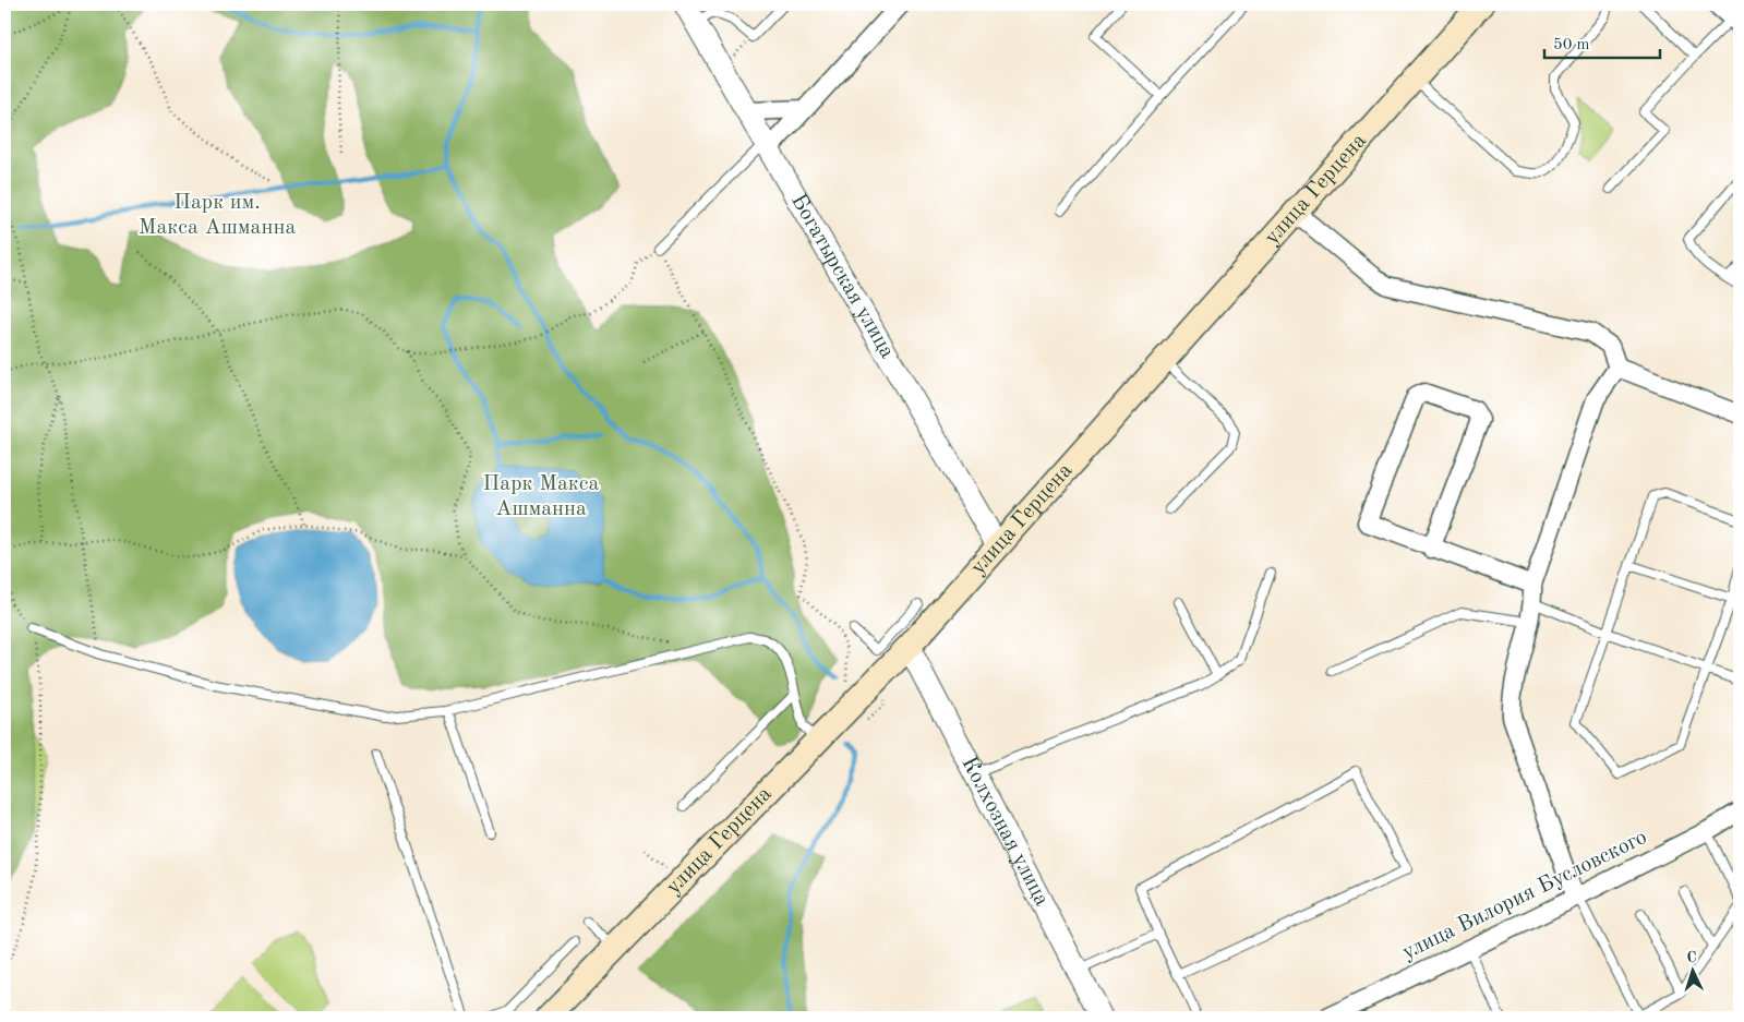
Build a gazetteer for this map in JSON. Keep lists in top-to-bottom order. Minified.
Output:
{"streets":{"main road":["улица Герцена"],"street":["Богатырская улица","Колхозная улица","улица Вилория Бусловского"]},"crossings":[["улица Герцена","Богатырская улица"],["улица Герцена","Колхозная улица"]],"parks":["Парк им. Макса Ашманна","Парк Макса Ашманна"],"scale_bar":"50 m","north":"top"}
